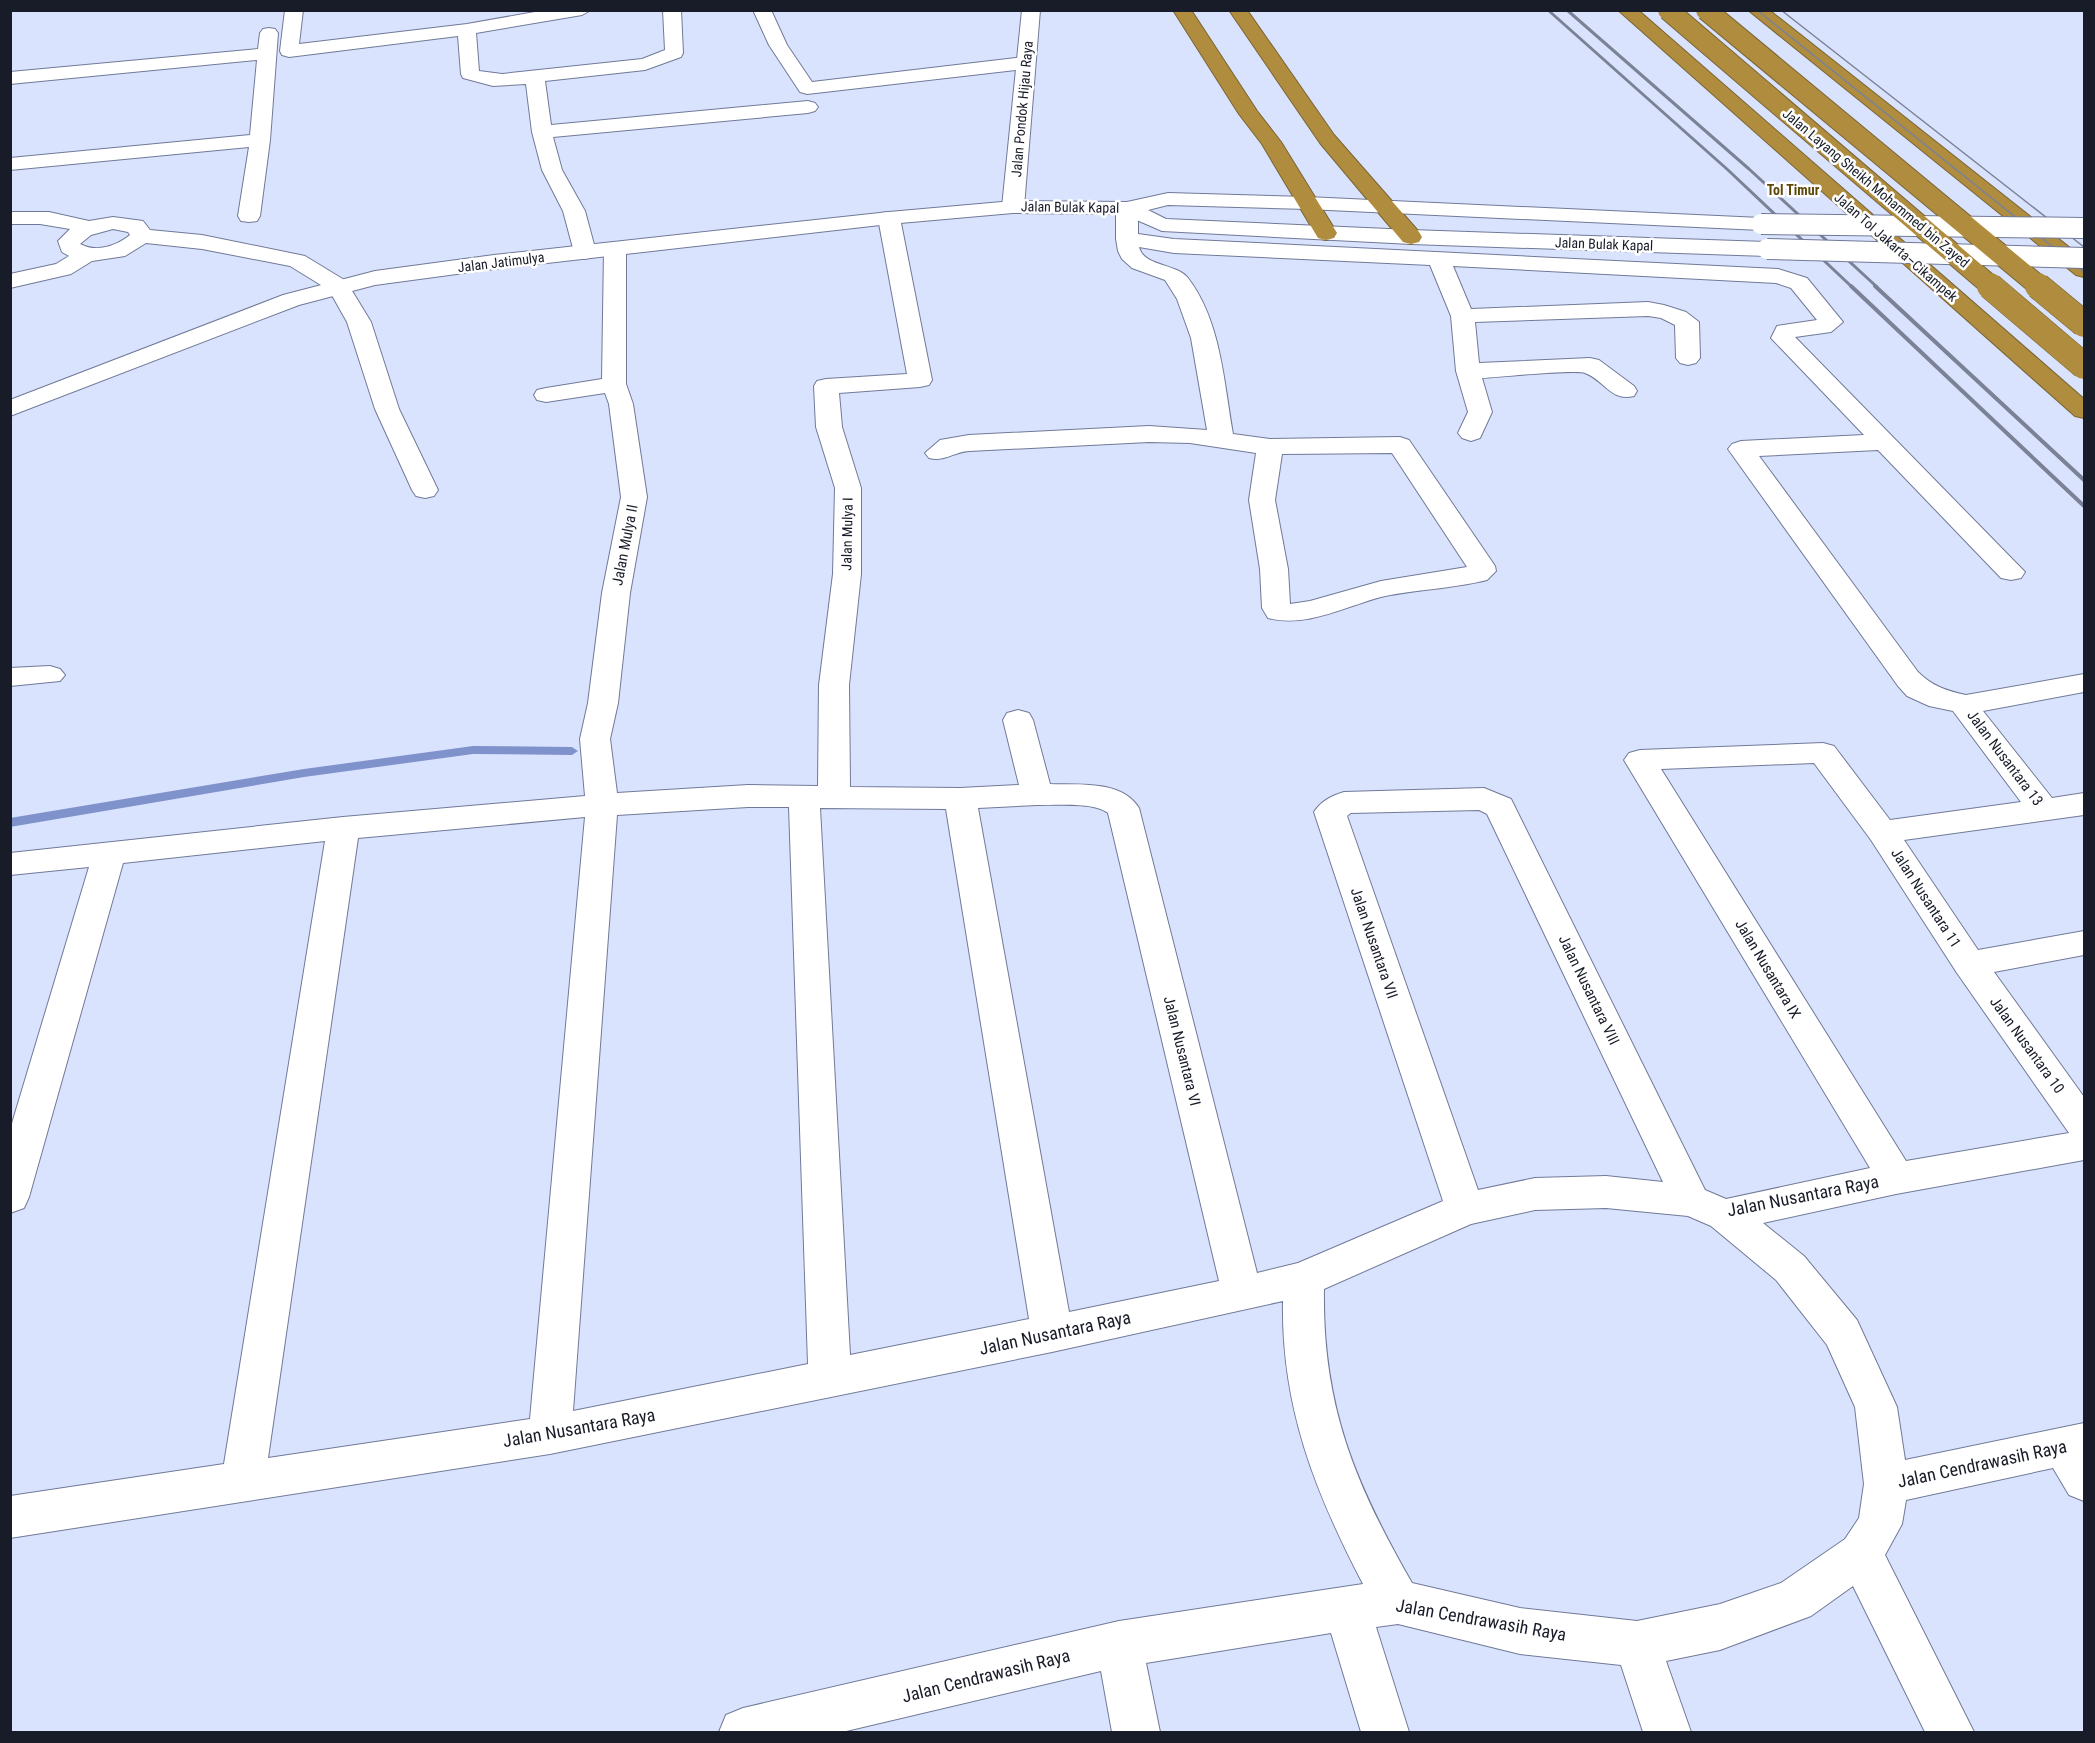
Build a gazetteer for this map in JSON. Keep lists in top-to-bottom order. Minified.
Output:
{"streets":{"highway":["Jalan Layang Sheikh Mohammed bin Zayed","Jalan Tol Jakarta–Cikampek"],"street":["Jalan Pondok Hijau Raya","Jalan Bulak Kapal","Jalan Jatimulya","Jalan Mulya I","Jalan Mulya II","Jalan Nusantara 13","Jalan Nusantara 11","Jalan Nusantara VII","Jalan Nusantara IX","Jalan Nusantara VIII","Jalan Nusantara 10","Jalan Nusantara VI","Jalan Nusantara Raya","Jalan Cendrawasih Raya"]},"crossings":[["Jalan Pondok Hijau Raya","Jalan Bulak Kapal"],["Jalan Pondok Hijau Raya","Jalan Jatimulya"],["Jalan Bulak Kapal","Jalan Jatimulya"],["Jalan Jatimulya","Jalan Mulya I"],["Jalan Jatimulya","Jalan Mulya II"],["Jalan Mulya II","Jalan Nusantara Raya"],["Jalan Nusantara 11","Jalan Nusantara IX"],["Jalan Nusantara 11","Jalan Nusantara 10"],["Jalan Nusantara VII","Jalan Nusantara VIII"],["Jalan Nusantara VII","Jalan Nusantara Raya"],["Jalan Nusantara IX","Jalan Nusantara Raya"],["Jalan Nusantara VIII","Jalan Nusantara Raya"],["Jalan Nusantara VI","Jalan Nusantara Raya"]],"districts":["Tol Timur"]}
